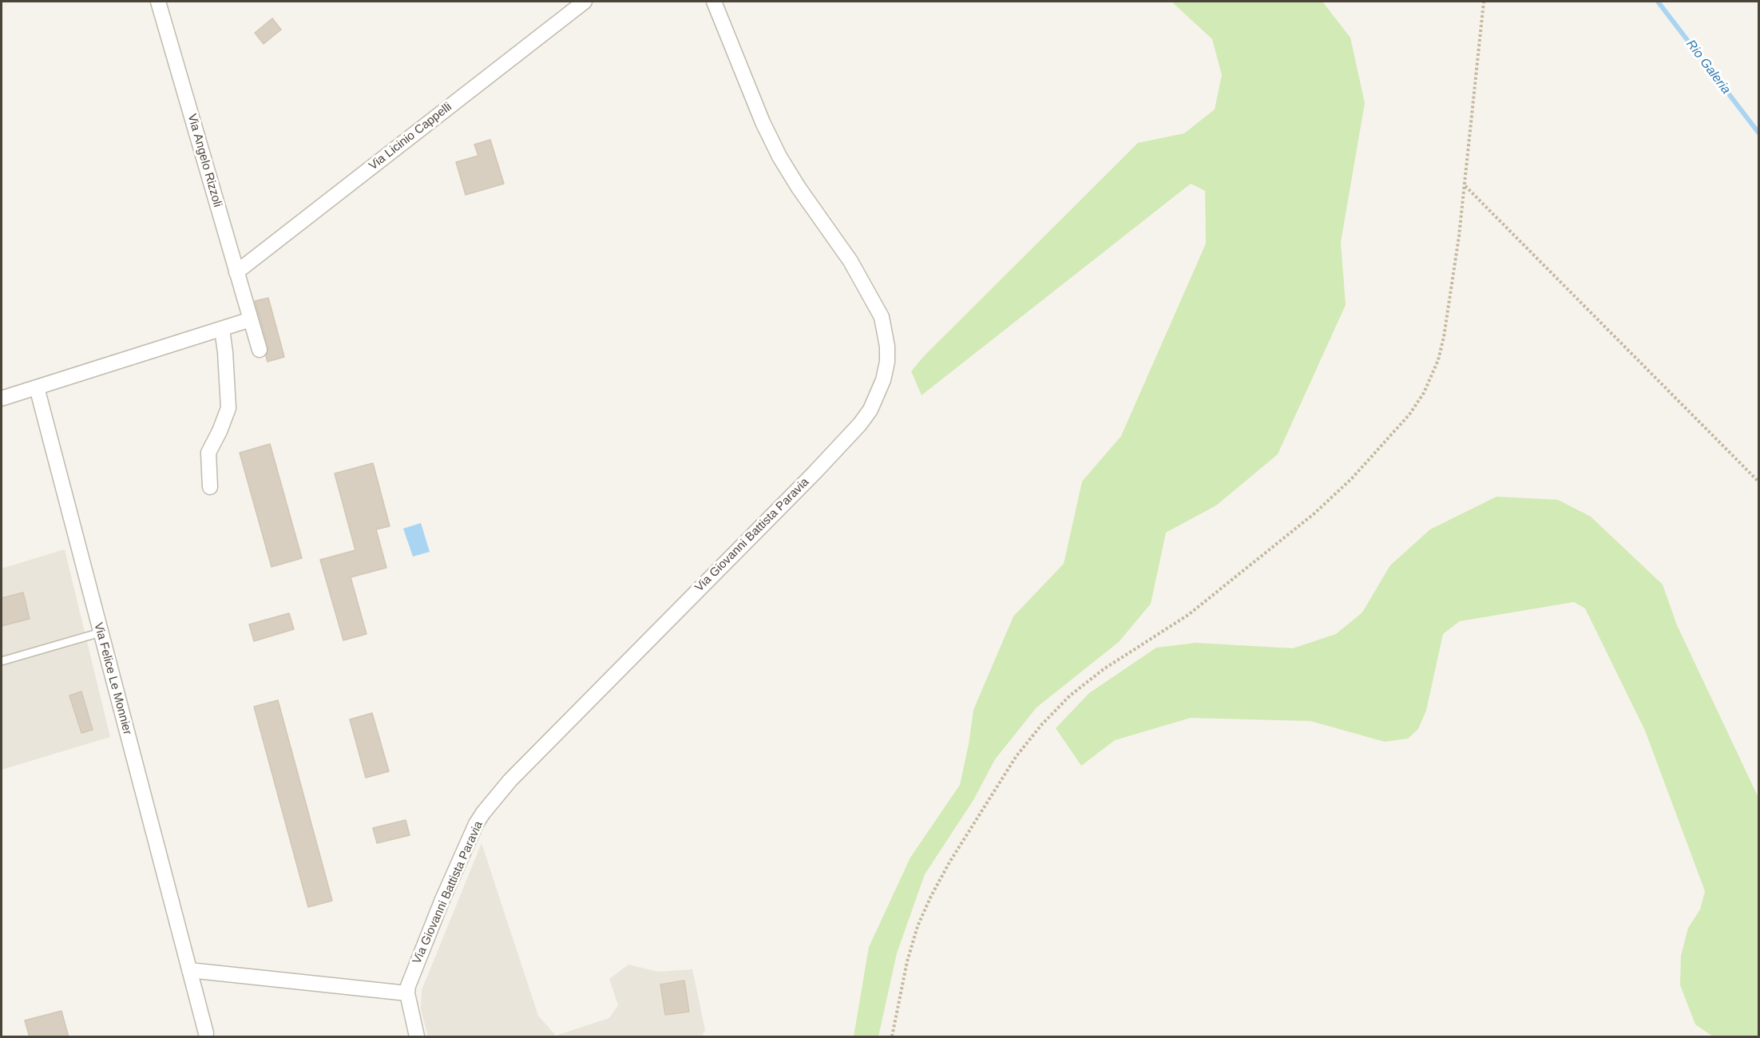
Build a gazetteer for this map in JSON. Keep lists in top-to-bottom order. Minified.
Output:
{"streets":{"street":["Via Licinio Cappelli","Via Angelo Rizzoli","Via Giovanni Battista Paravia","Via Felice Le Monnier"]},"crossings":[["Via Licinio Cappelli","Via Angelo Rizzoli"]],"water":["Rio Galeria"]}
